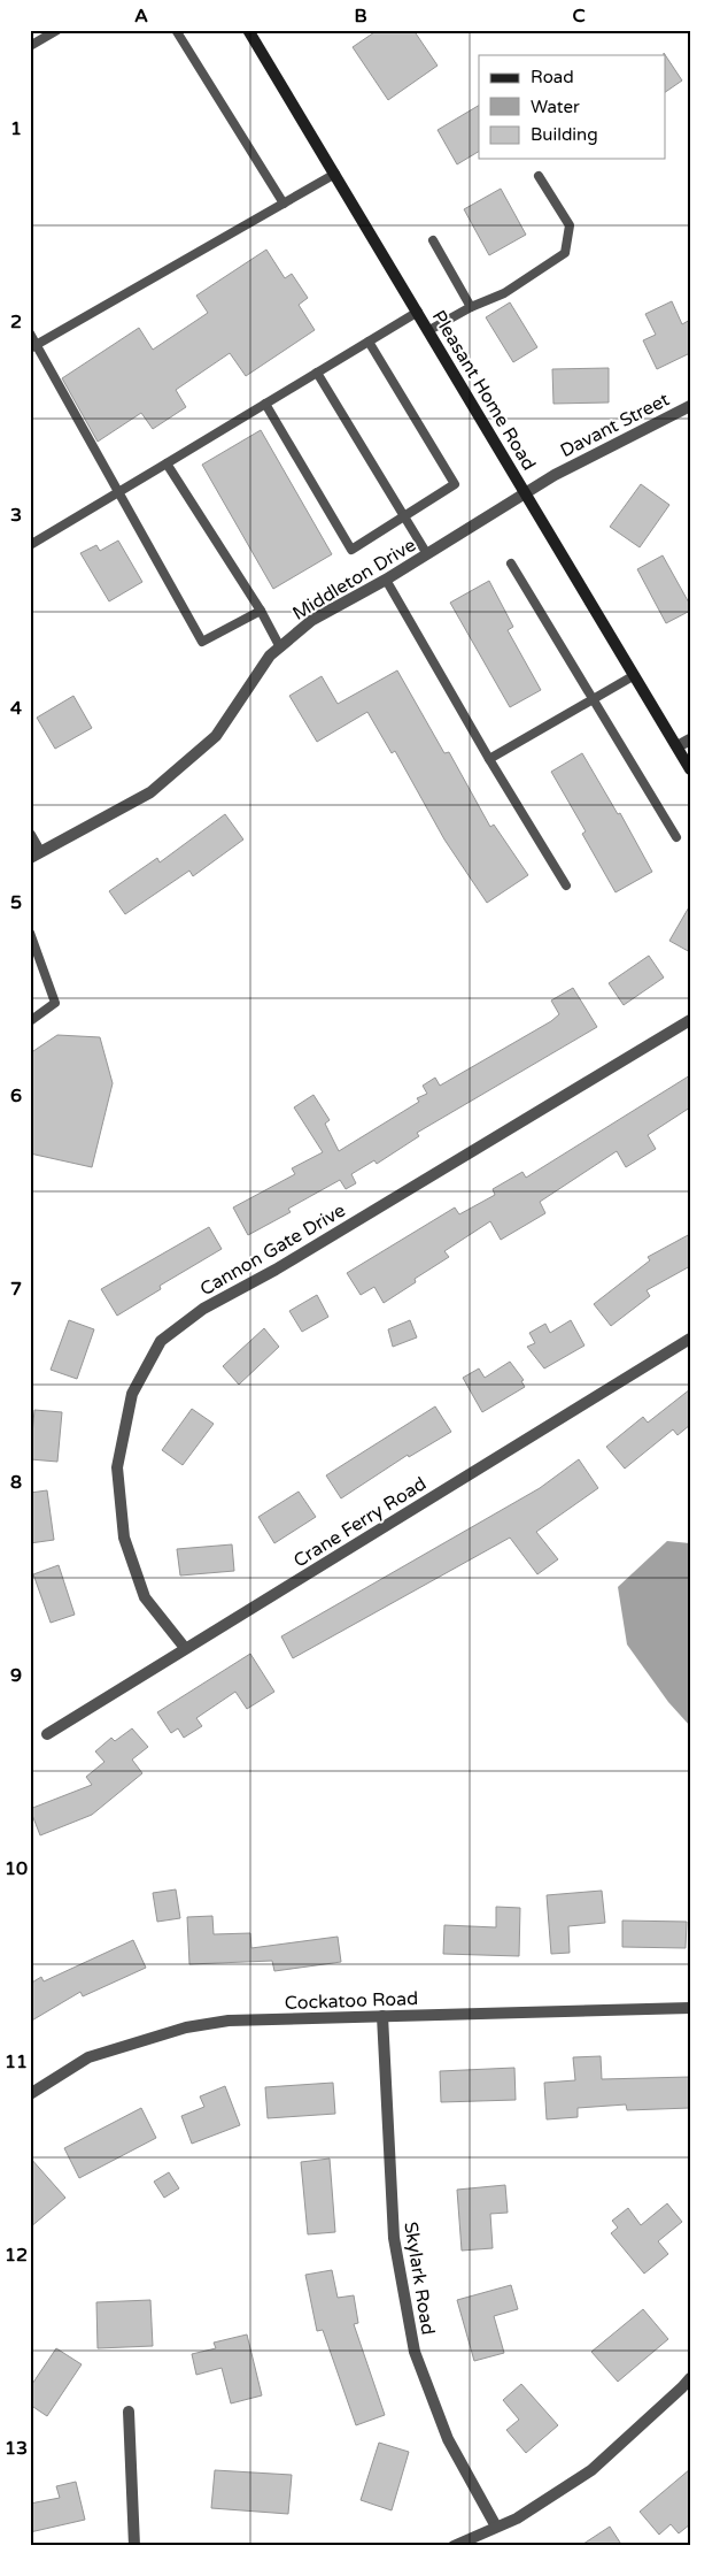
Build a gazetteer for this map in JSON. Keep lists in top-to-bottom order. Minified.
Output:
{"streets":{"main road":["Pleasant Home Road"],"street":["Davant Street","Middleton Drive","Cannon Gate Drive","Crane Ferry Road","Cockatoo Road","Skylark Road"]},"crossings":[["Pleasant Home Road","Davant Street"],["Pleasant Home Road","Middleton Drive"],["Davant Street","Middleton Drive"],["Cannon Gate Drive","Crane Ferry Road"],["Cockatoo Road","Skylark Road"]],"legend":["Road","Water","Building"],"grid":{"columns":["A","B","C"],"rows":["1","2","3","4","5","6","7","8","9","10","11","12","13"]}}
